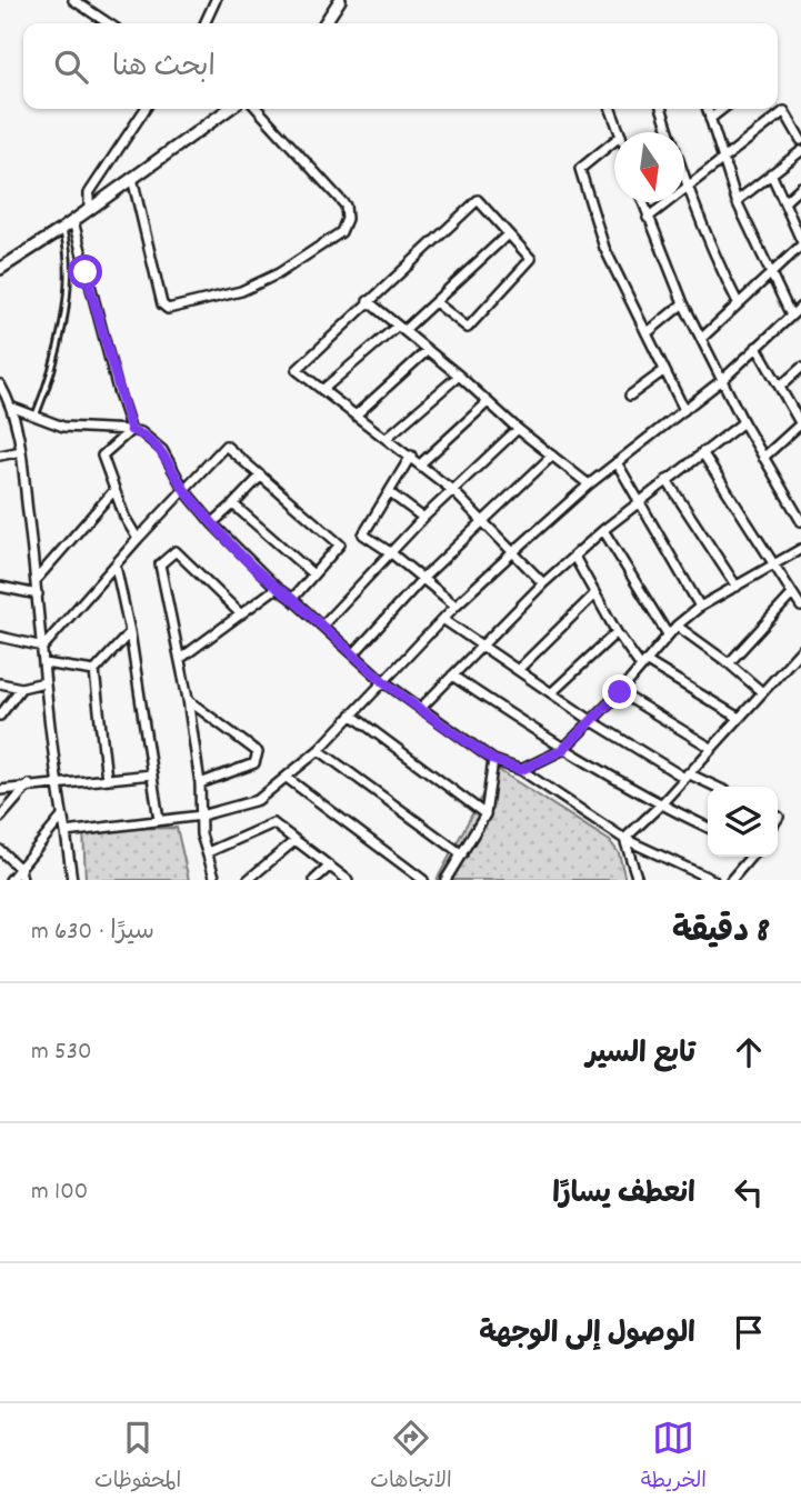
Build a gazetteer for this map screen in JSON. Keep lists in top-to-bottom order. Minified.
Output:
{"north":"bottom","page":{"search":"ابحث هنا","heading":["8 دقيقة","سيرًا · 630 m"],"list":[["تابع السير","530 m"],["انعطف يسارًا","100 m"],"الوصول إلى الوجهة"],"nav":["الخريطة","الاتجاهات","المحفوظات"]}}
